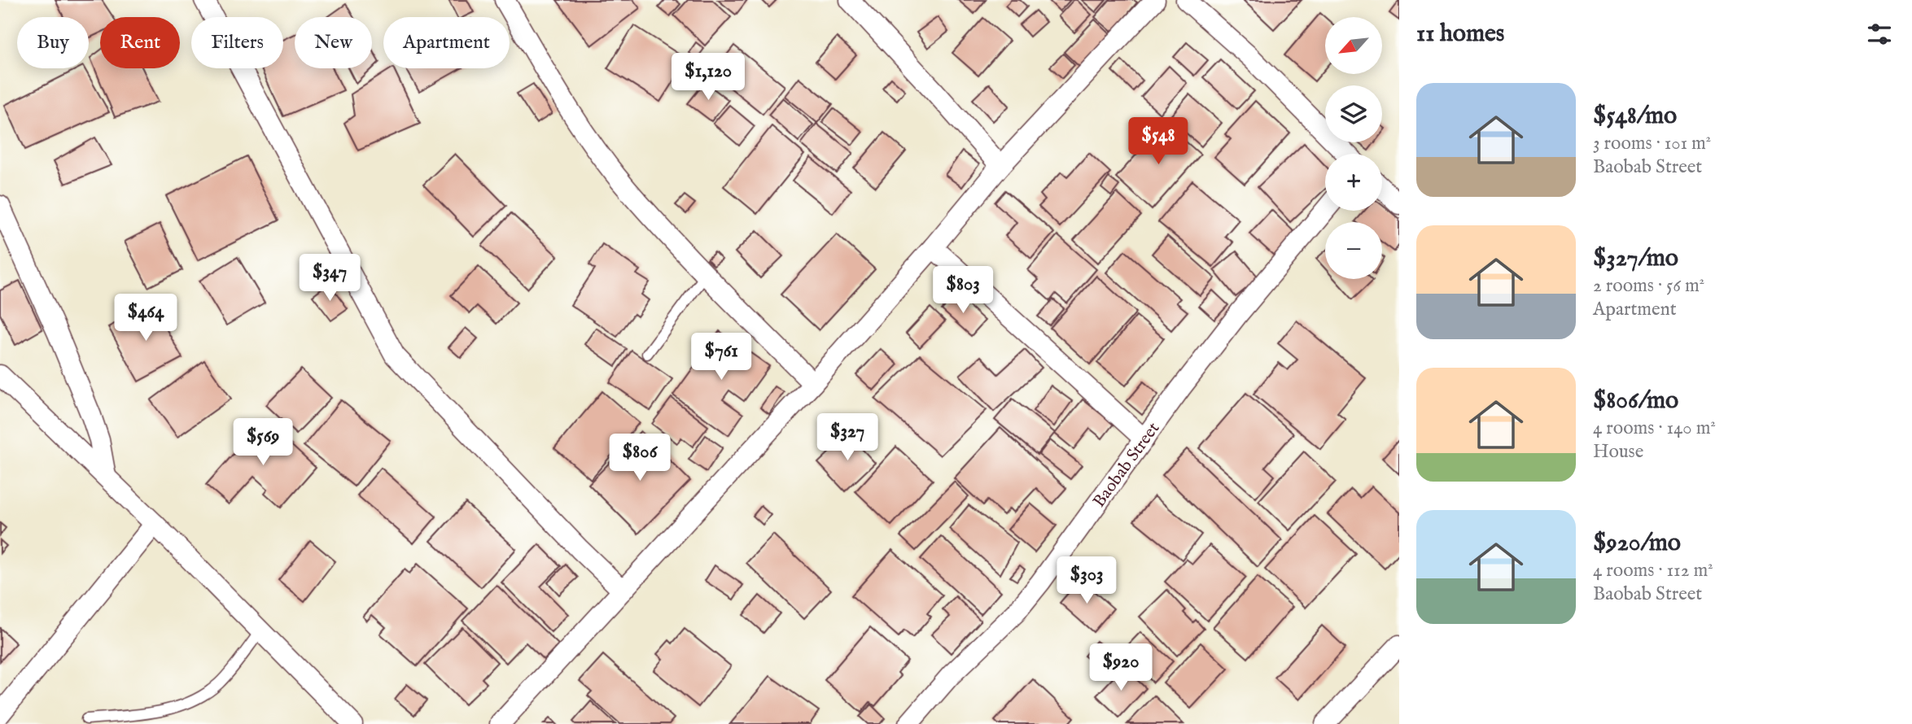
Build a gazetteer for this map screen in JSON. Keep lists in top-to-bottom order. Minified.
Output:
{"streets":{"street":["Baobab Street"]},"north":"bottom left","page":{"heading":"11 homes","map_buttons":["+","−"],"chip":["Buy","Rent","Filters","New","Apartment"],"price":["$1,120","$548","$347","$803","$464","$761","$327","$569","$806","$303","$920"],"list":[{"name":"$548/mo","note":"3 rooms · 101 m² · Baobab Street"},{"name":"$327/mo","note":"2 rooms · 56 m² · Apartment"},{"name":"$806/mo","note":"4 rooms · 140 m² · House"},{"name":"$920/mo","note":"4 rooms · 112 m² · Baobab Street"}]}}
